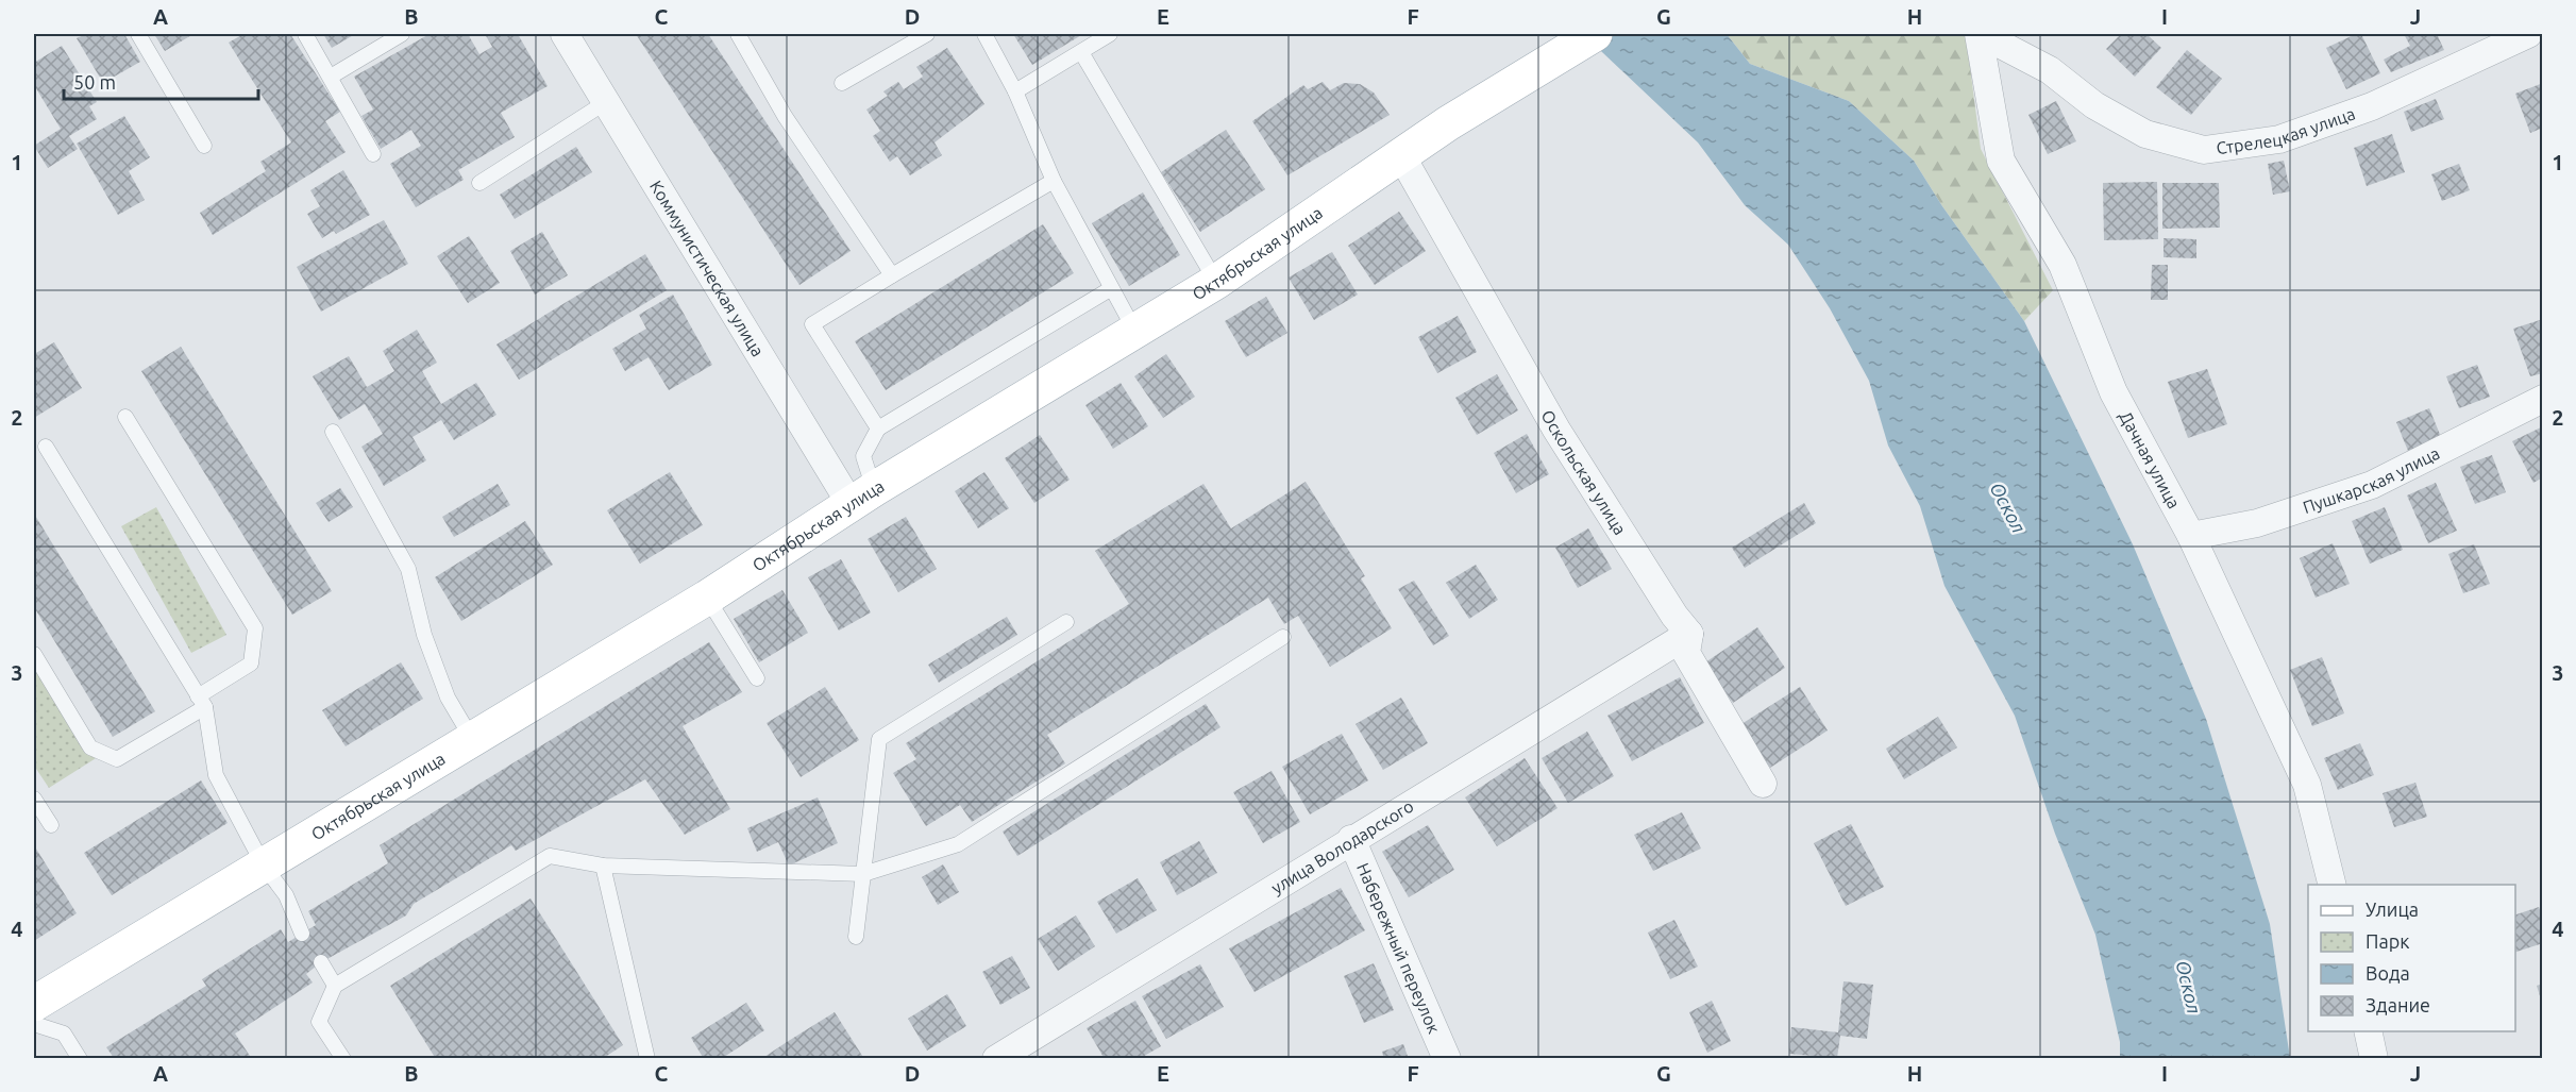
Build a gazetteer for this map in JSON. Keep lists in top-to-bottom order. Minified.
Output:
{"streets":{"main road":["Октябрьская улица"],"street":["Стрелецкая улица","Коммунистическая улица","Дачная улица","Оскольская улица","Пушкарская улица","улица Володарского","Набережный переулок"]},"crossings":[["Стрелецкая улица","Дачная улица"],["Октябрьская улица","Коммунистическая улица"],["Октябрьская улица","Оскольская улица"],["Дачная улица","Пушкарская улица"],["Оскольская улица","улица Володарского"],["улица Володарского","Набережный переулок"]],"water":["Оскол"],"legend":["Улица","Парк","Вода","Здание"],"scale_bar":"50 m","grid":{"columns":["A","B","C","D","E","F","G","H","I","J"],"rows":["1","2","3","4"]}}
